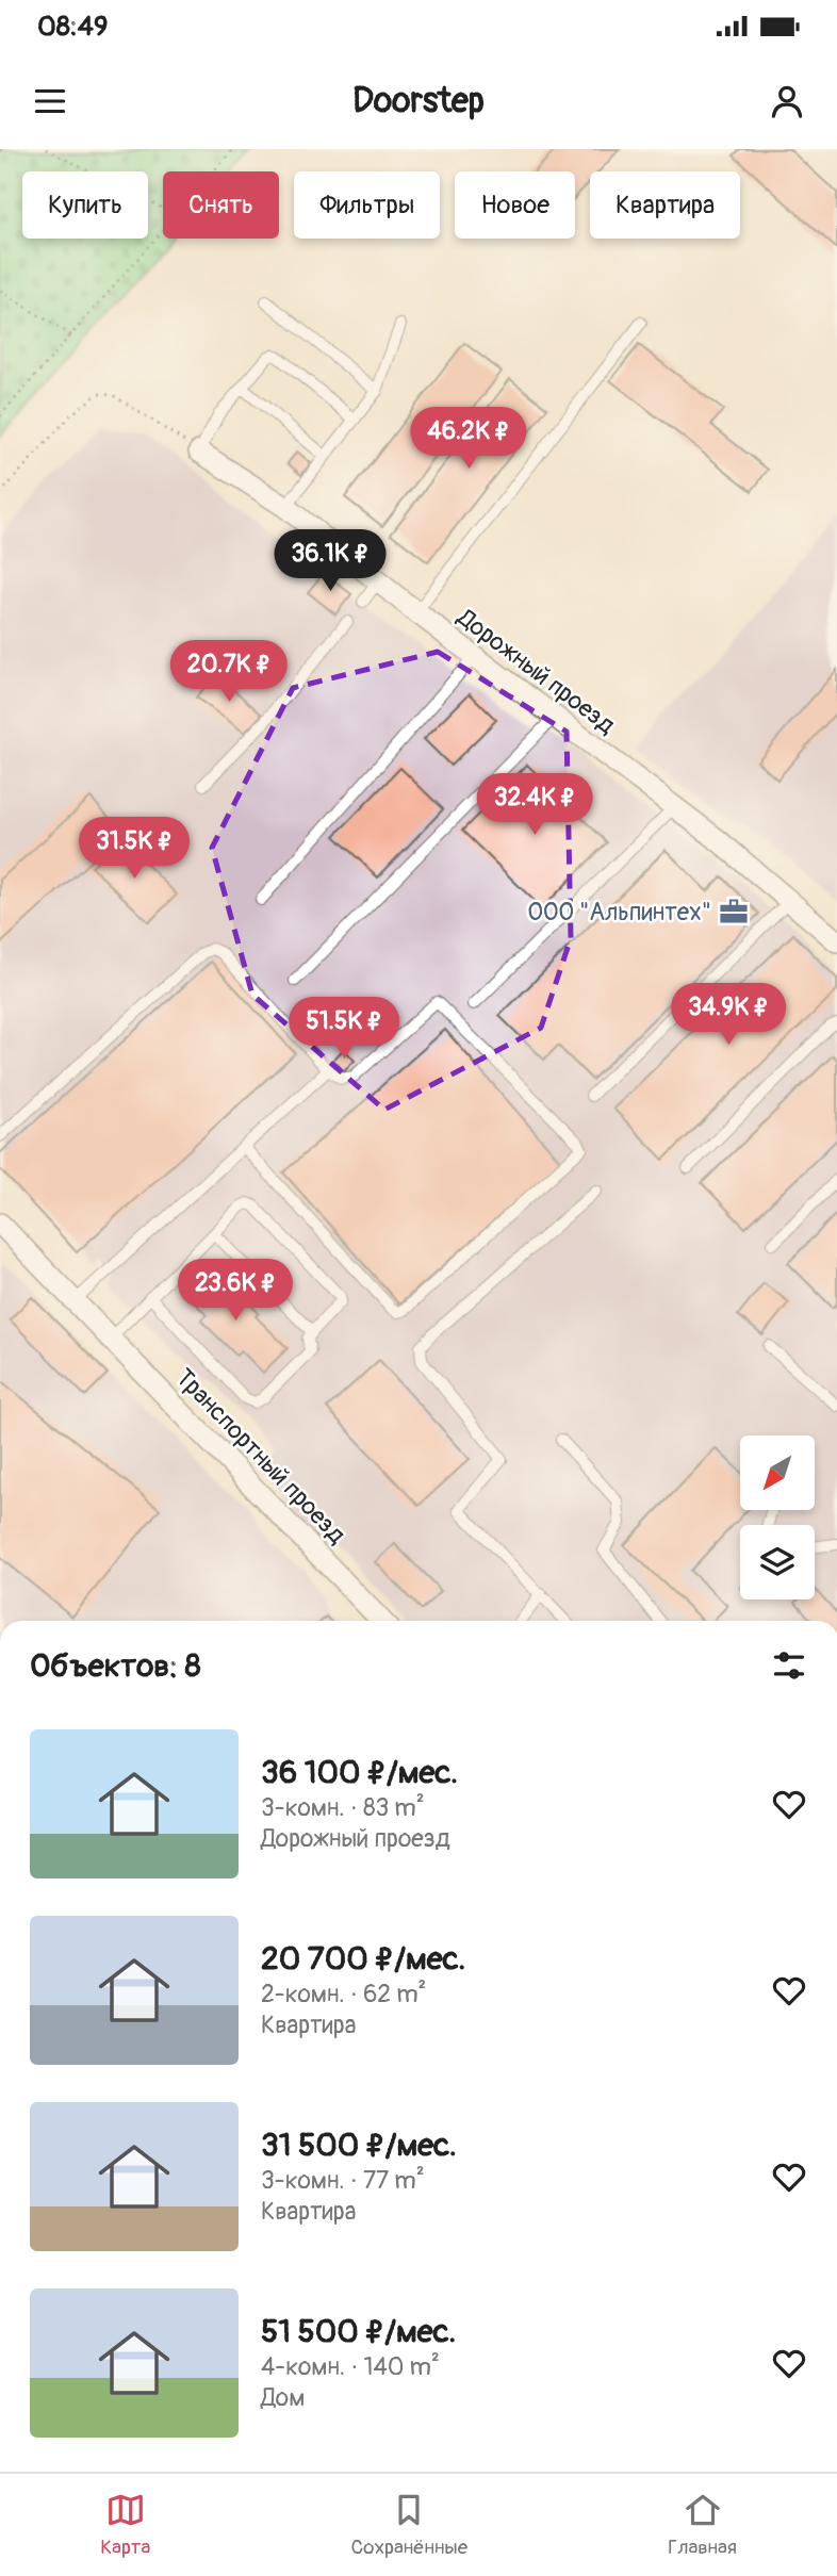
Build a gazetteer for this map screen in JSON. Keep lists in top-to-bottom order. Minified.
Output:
{"streets":{"street":["Дорожный проезд","Транспортный проезд"]},"places":{"office":["ООО \"Альпинтех\""]},"north":"bottom left","page":{"status":"08:49","header":"Doorstep","chip":["Купить","Снять","Фильтры","Новое","Квартира"],"price":["46.2K ₽","36.1K ₽","20.7K ₽","32.4K ₽","31.5K ₽","34.9K ₽","51.5K ₽","23.6K ₽"],"heading":"Объектов: 8","list":[{"name":"36 100 ₽/мес.","note":"3-комн. · 83 m² · Дорожный проезд"},{"name":"20 700 ₽/мес.","note":"2-комн. · 62 m² · Квартира"},{"name":"31 500 ₽/мес.","note":"3-комн. · 77 m² · Квартира"},{"name":"51 500 ₽/мес.","note":"4-комн. · 140 m² · Дом"}],"tabs":["Карта","Сохранённые","Главная"]}}
